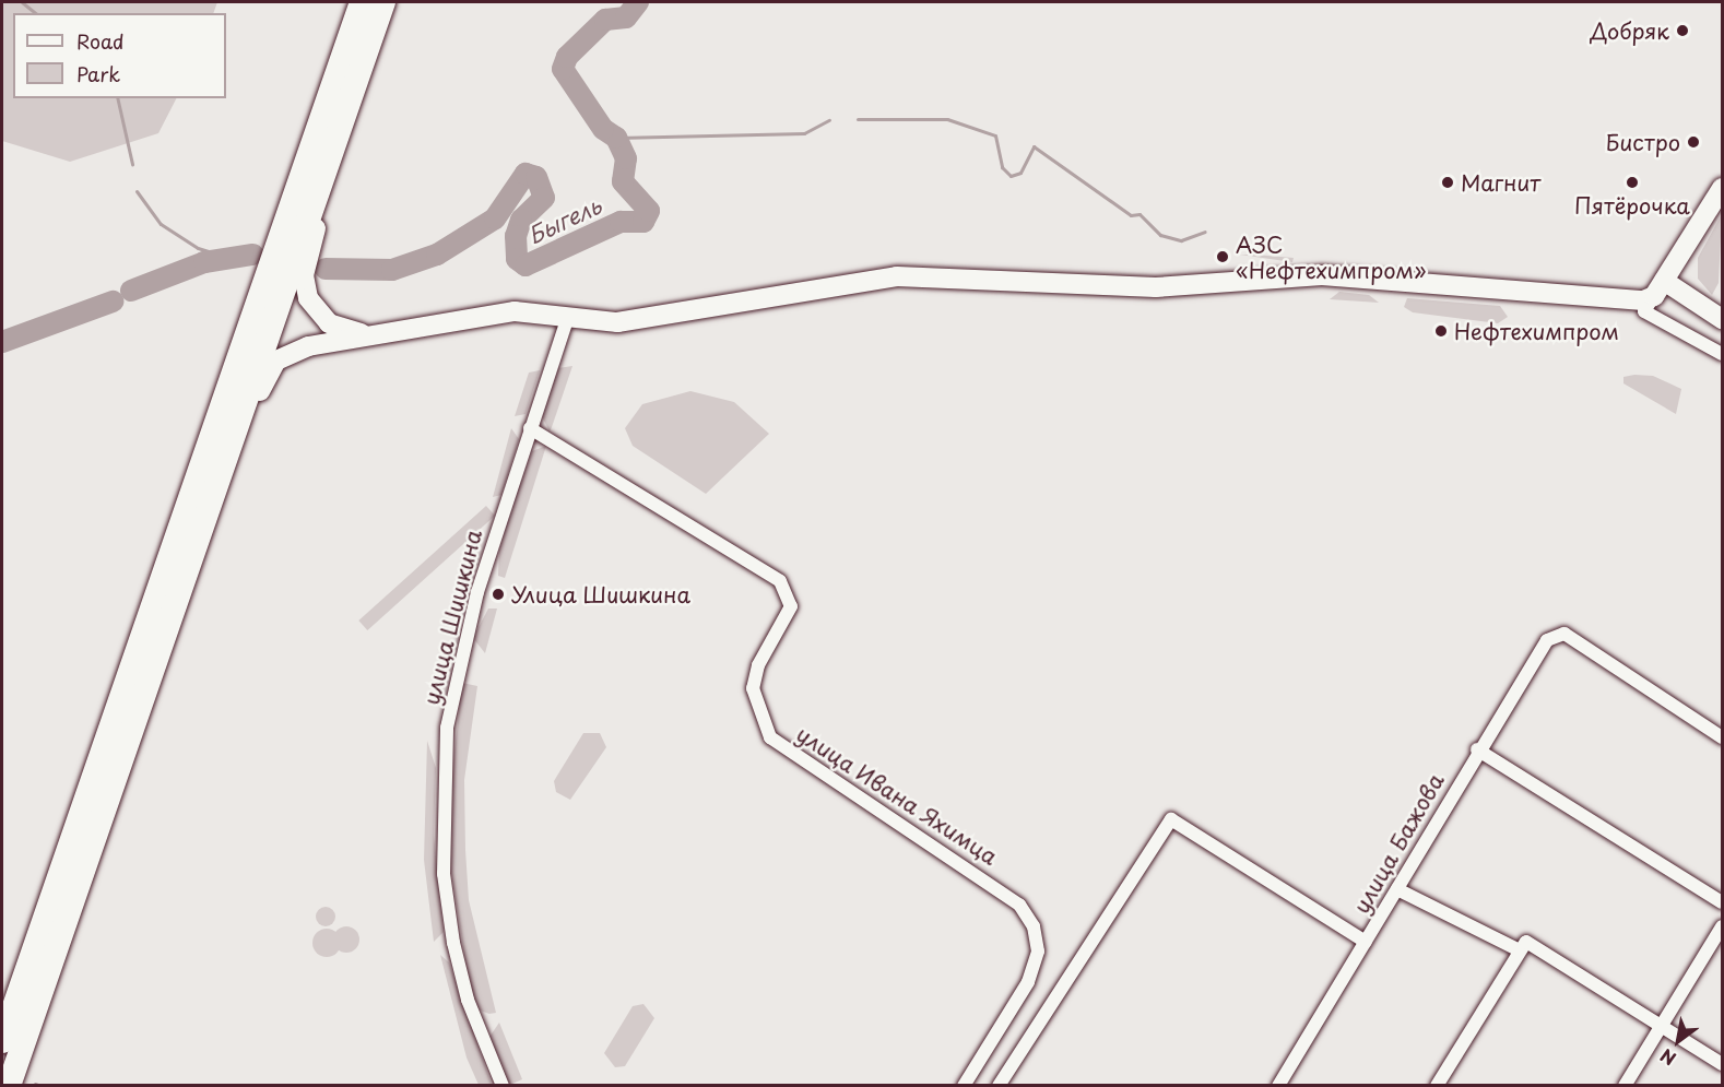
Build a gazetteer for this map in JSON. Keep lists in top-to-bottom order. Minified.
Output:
{"streets":{"street":["улица Шишкина","улица Ивана Яхимца","улица Бажова"]},"crossings":[["улица Шишкина","улица Ивана Яхимца"]],"water":["Быгель"],"places":["Добряк","Бистро","Магнит","Пятёрочка","АЗС «Нефтехимпром»","Нефтехимпром","Улица Шишкина"],"legend":["Road","Park"],"north":"bottom left"}
